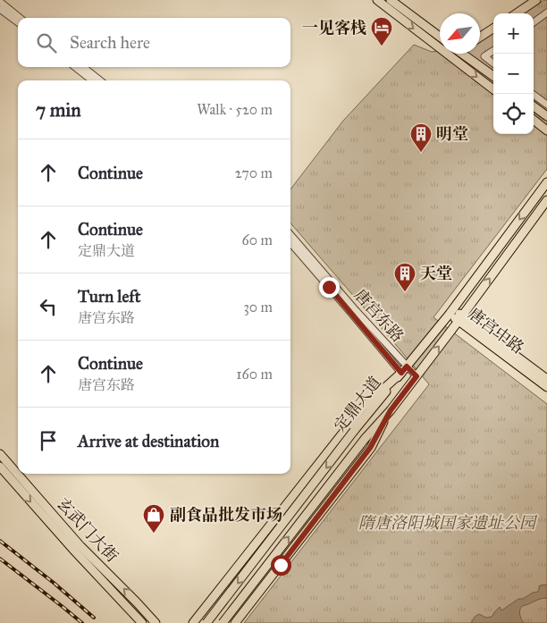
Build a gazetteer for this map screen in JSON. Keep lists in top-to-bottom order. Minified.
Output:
{"streets":{"main road":["唐宫中路","定鼎大道","玄武门大街"],"street":["唐宫东路"]},"crossings":[["唐宫东路","定鼎大道"],["唐宫中路","定鼎大道"]],"parks":["隋唐洛阳城国家遗址公园"],"places":{"hotel":["一见客栈"],"building":["明堂","天堂"],"shop":["副食品批发市场"]},"north":"bottom left","page":{"map_buttons":["+","−"],"search":"Search here","heading":["7 min","Walk · 520 m"],"list":[["Continue","270 m"],["Continue","定鼎大道","60 m"],["Turn left","唐宫东路","30 m"],["Continue","唐宫东路","160 m"],"Arrive at destination"]}}
